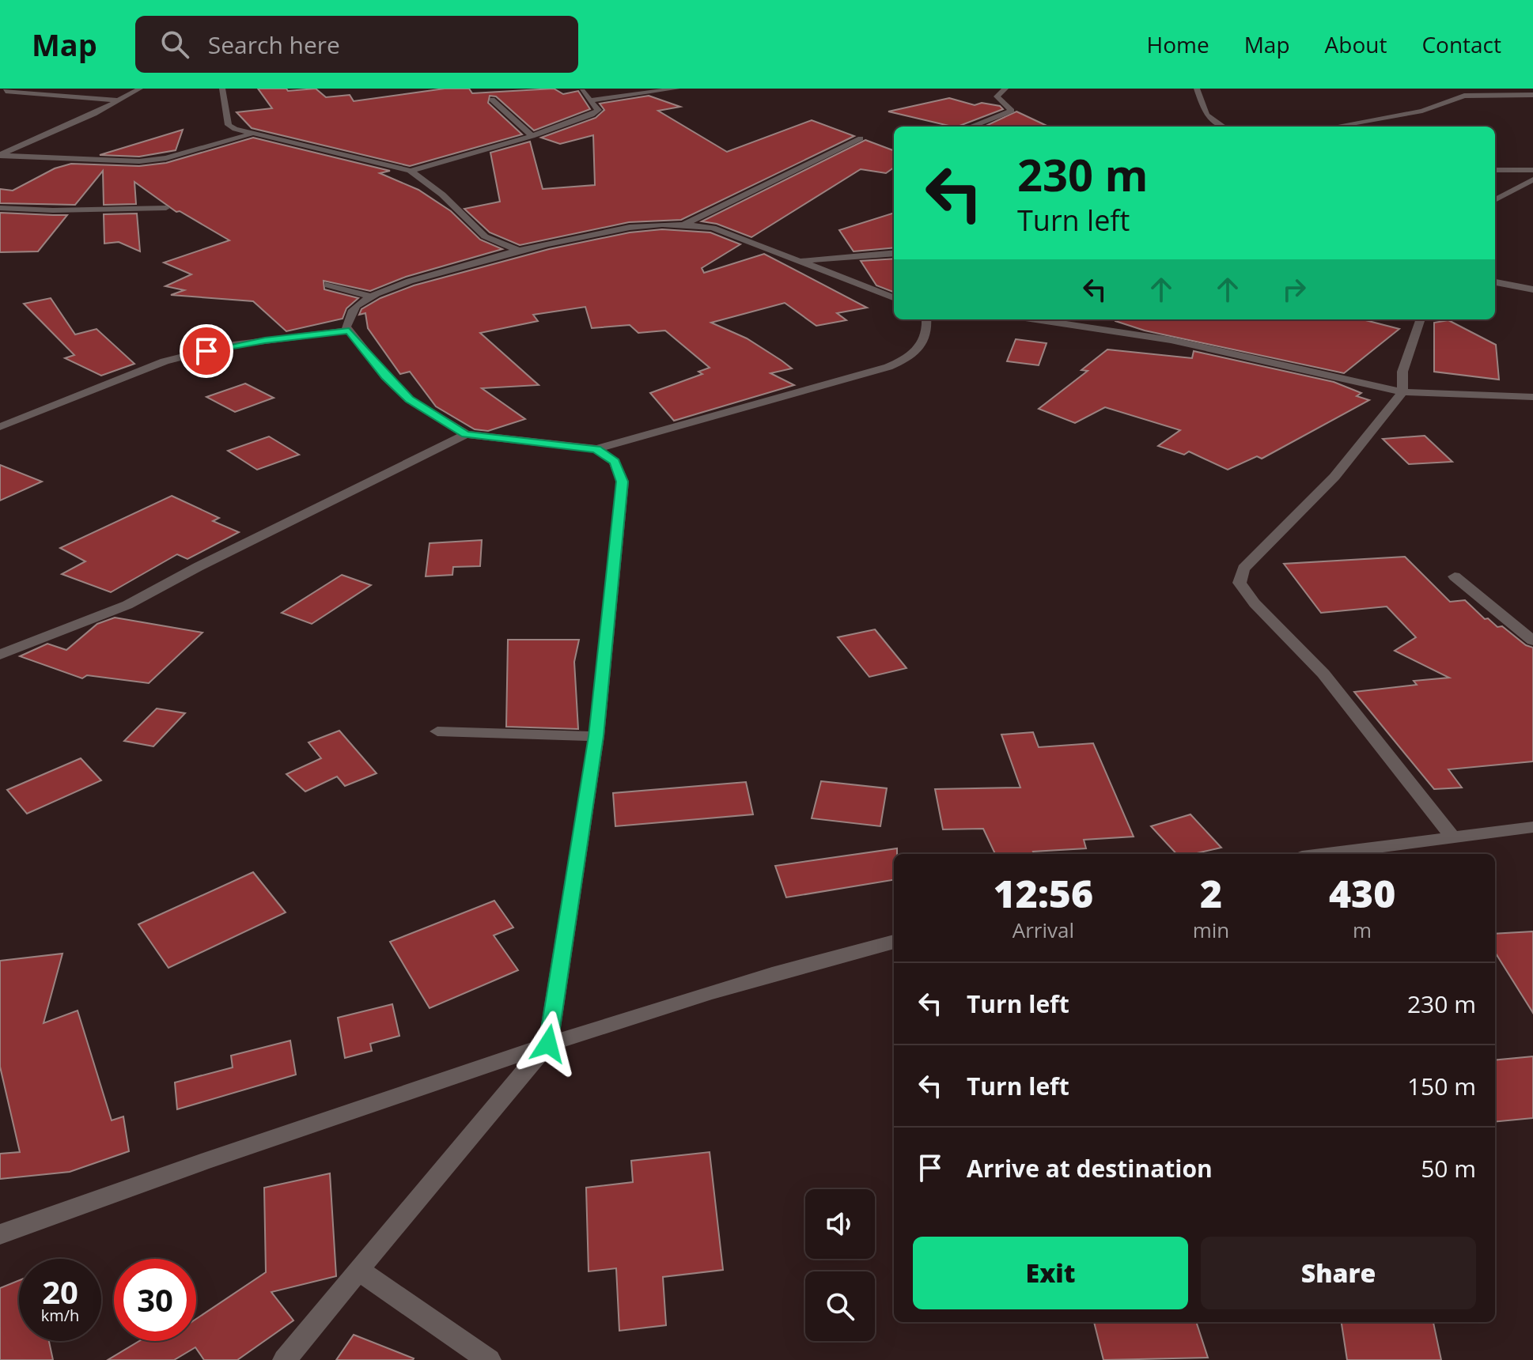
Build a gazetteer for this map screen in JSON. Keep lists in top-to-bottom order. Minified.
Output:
{"page":{"header":"Map","search":"Search here","nav":["Home","Map","About","Contact"],"turn":["230 m","Turn left"],"eta":["12:56","Arrival","2","min","430","m"],"list":[{"name":"Turn left","value":"230 m"},{"name":"Turn left","value":"150 m"},{"name":"Arrive at destination","value":"50 m"}],"buttons":["Exit","Share"],"speed":"20 km/h","limit":"30"}}
